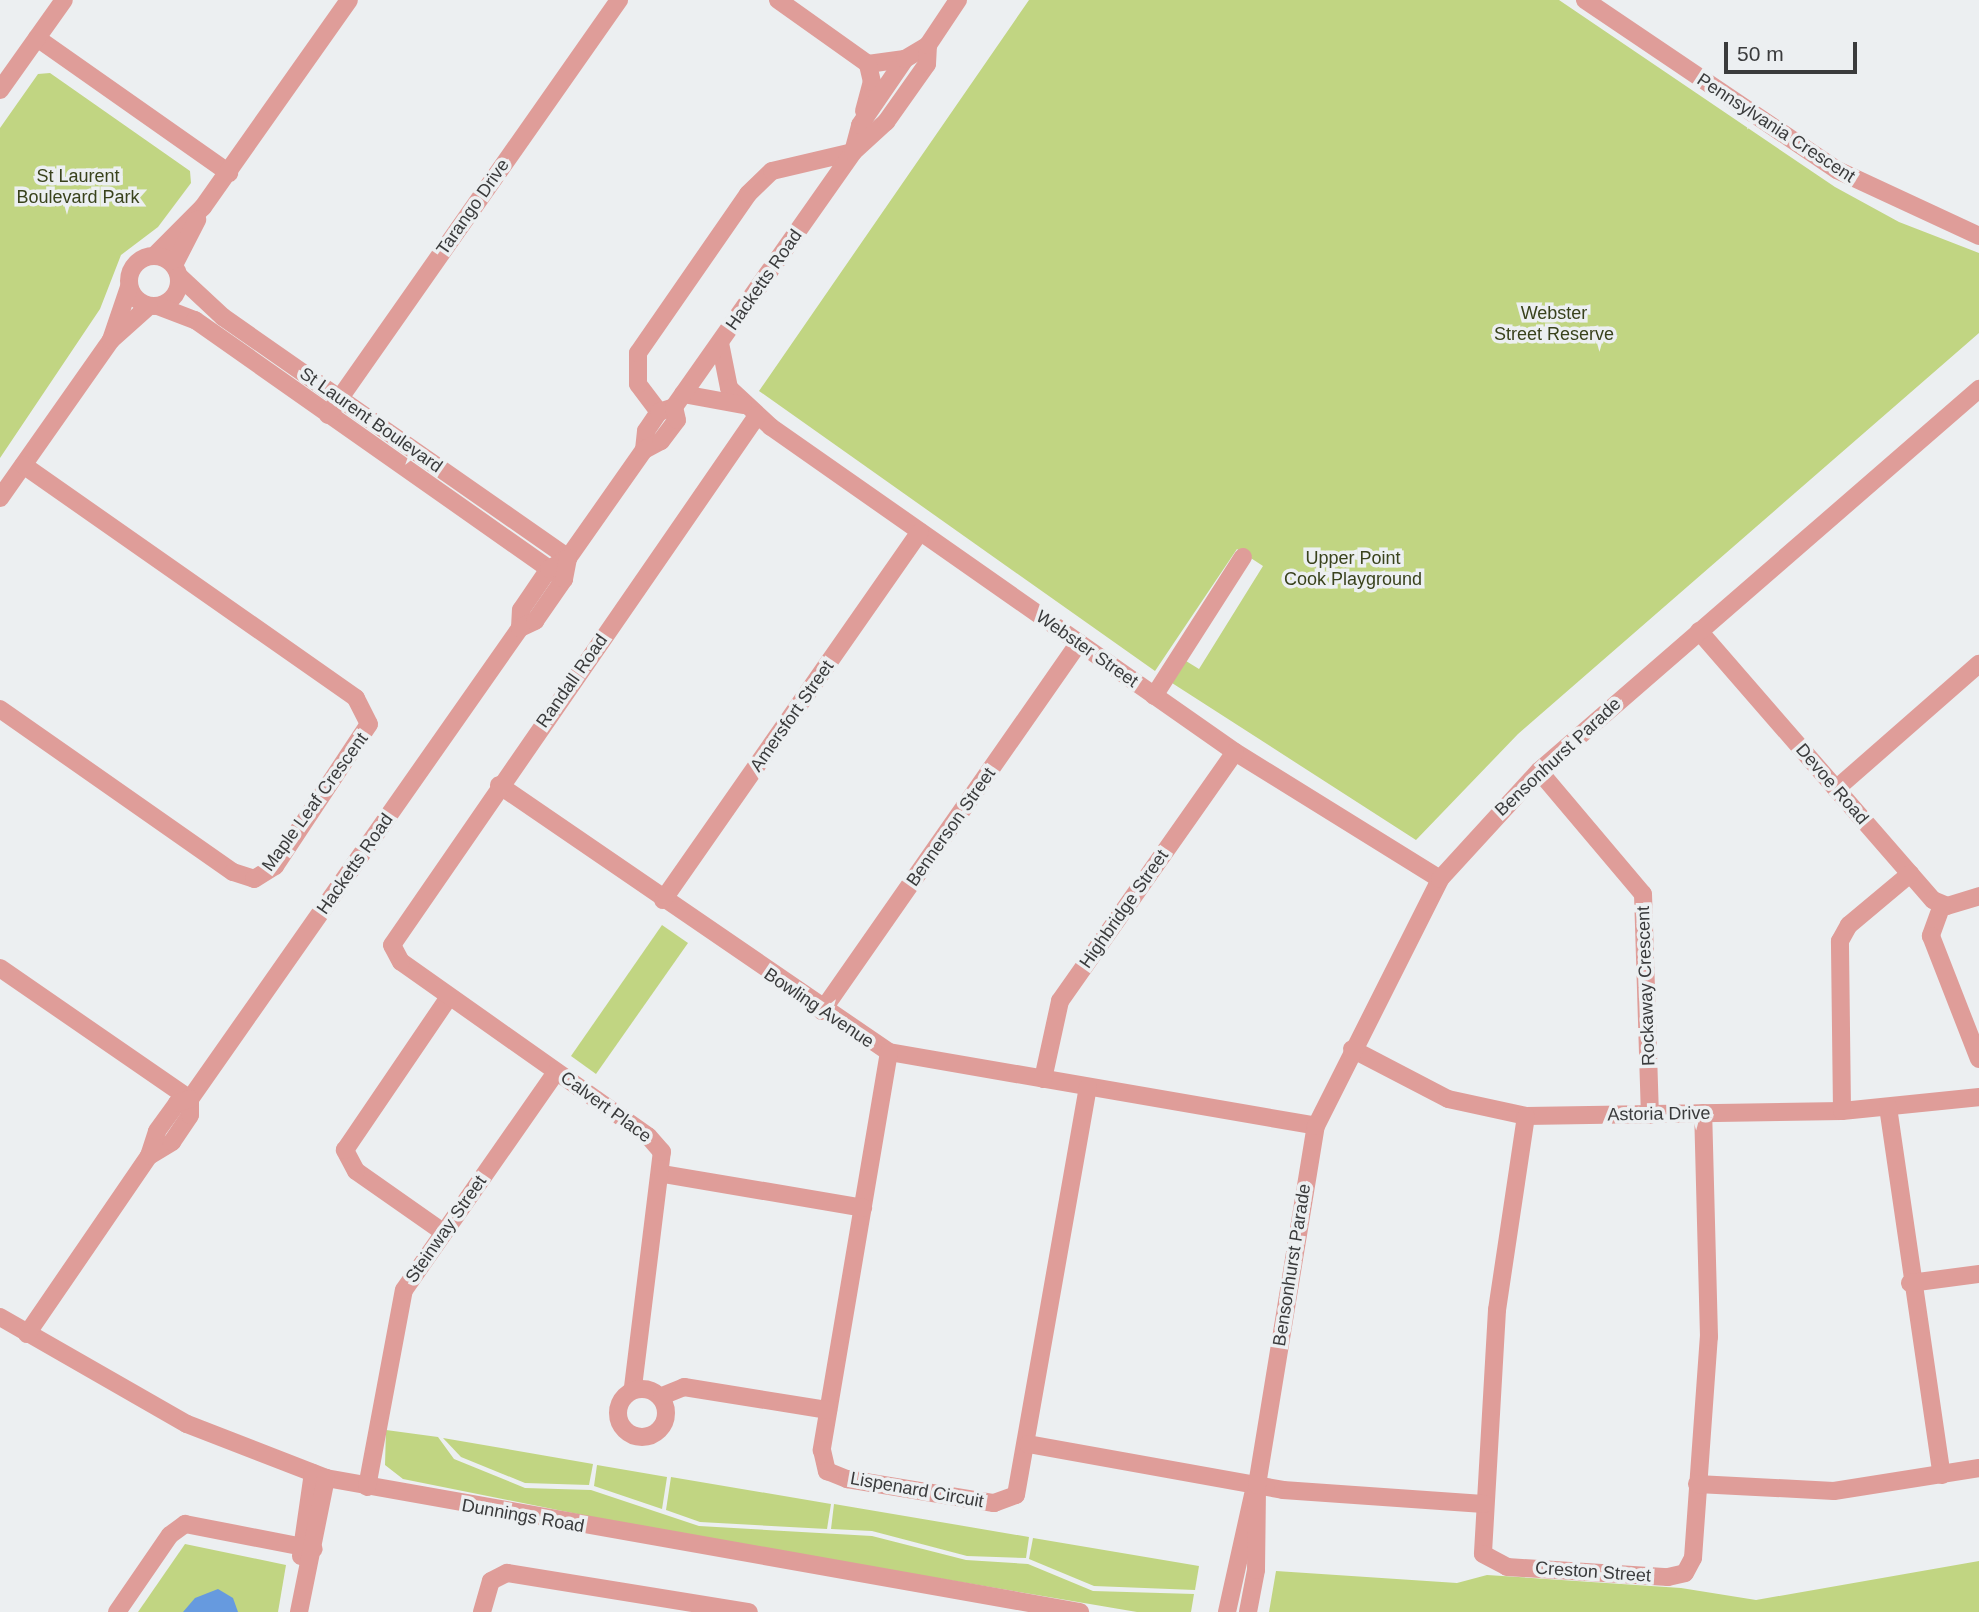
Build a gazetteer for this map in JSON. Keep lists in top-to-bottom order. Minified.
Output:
{"streets":{"street":["Pennsylvania Crescent","Tarango Drive","Hacketts Road","St Laurent Boulevard","Webster Street","Randall Road","Amersfort Street","Bensonhurst Parade","Devoe Road","Maple Leaf Crescent","Bennerson Street","Highbridge Street","Rockaway Crescent","Bowling Avenue","Calvert Place","Astoria Drive","Steinway Street","Lispenard Circuit","Dunnings Road","Creston Street"]},"crossings":[["Tarango Drive","St Laurent Boulevard"],["Hacketts Road","St Laurent Boulevard"],["Hacketts Road","Webster Street"],["Hacketts Road","Dunnings Road"],["Webster Street","Randall Road"],["Webster Street","Amersfort Street"],["Webster Street","Bensonhurst Parade"],["Webster Street","Bennerson Street"],["Webster Street","Highbridge Street"],["Randall Road","Bowling Avenue"],["Randall Road","Calvert Place"],["Amersfort Street","Bowling Avenue"],["Bensonhurst Parade","Devoe Road"],["Bensonhurst Parade","Rockaway Crescent"],["Bensonhurst Parade","Bowling Avenue"],["Bensonhurst Parade","Astoria Drive"],["Bennerson Street","Bowling Avenue"],["Highbridge Street","Bowling Avenue"],["Rockaway Crescent","Astoria Drive"],["Bowling Avenue","Lispenard Circuit"],["Calvert Place","Steinway Street"],["Astoria Drive","Creston Street"],["Steinway Street","Dunnings Road"]],"parks":["St Laurent Boulevard Park","Webster Street Reserve","Upper Point Cook Playground"],"scale_bar":"50 m"}
